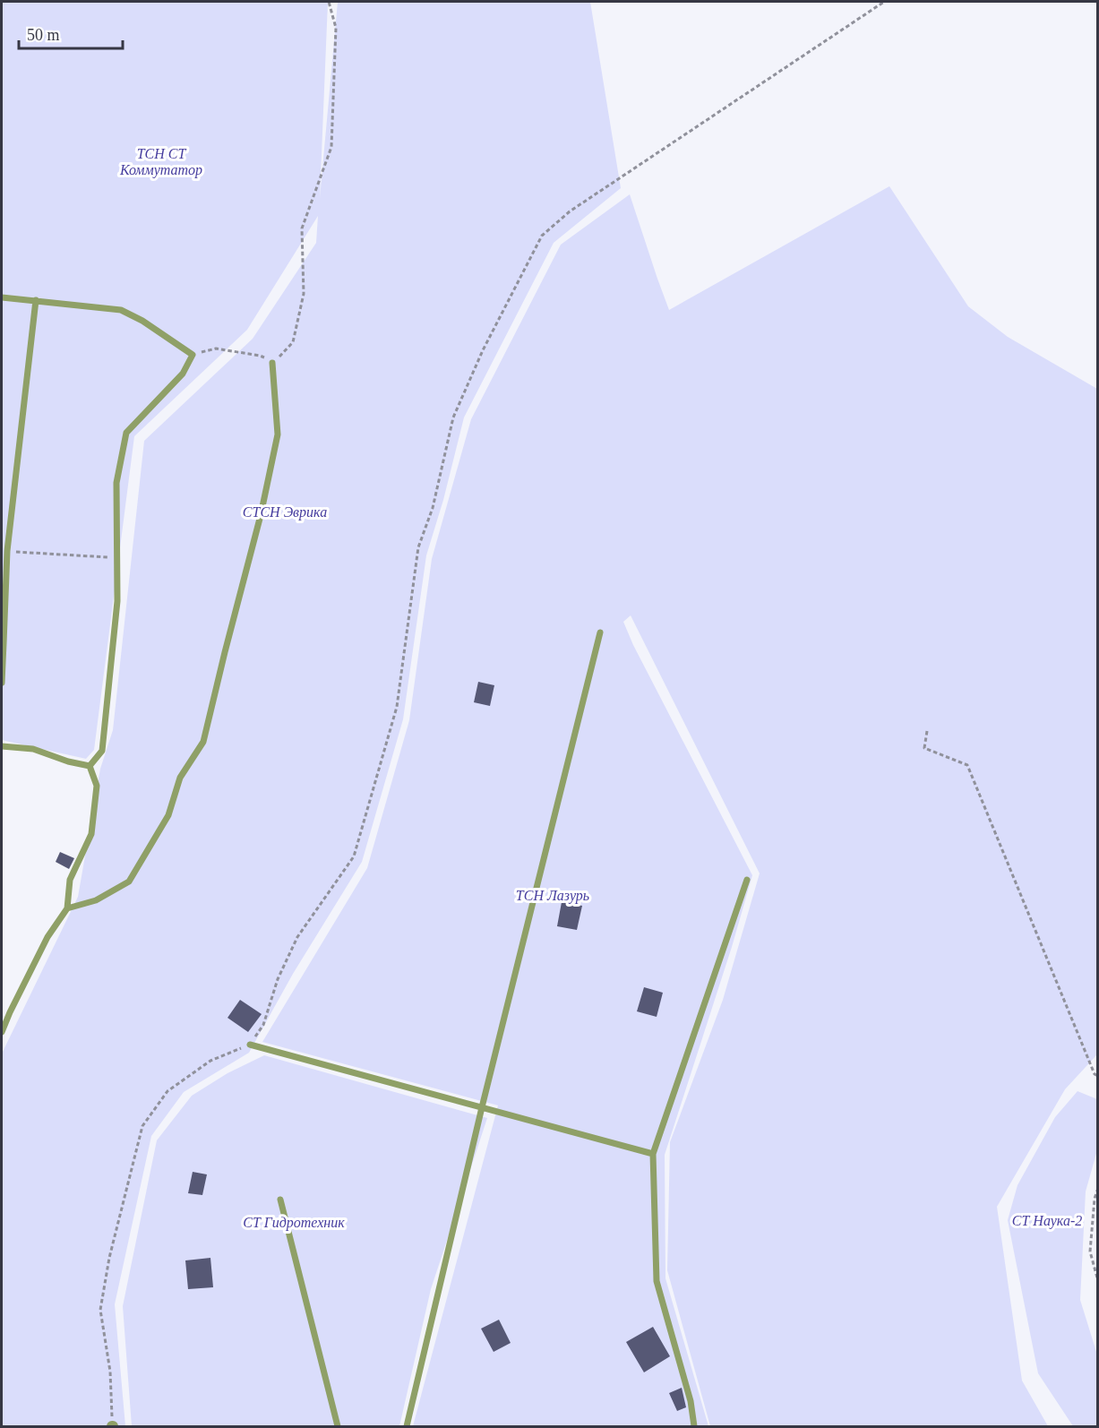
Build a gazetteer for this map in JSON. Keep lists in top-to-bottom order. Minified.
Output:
{"parks":["ТСН СТ Коммутатор","СТСН Эврика","ТСН Лазурь","СТ Наука-2","СТ Гидротехник"],"scale_bar":"50 m"}
